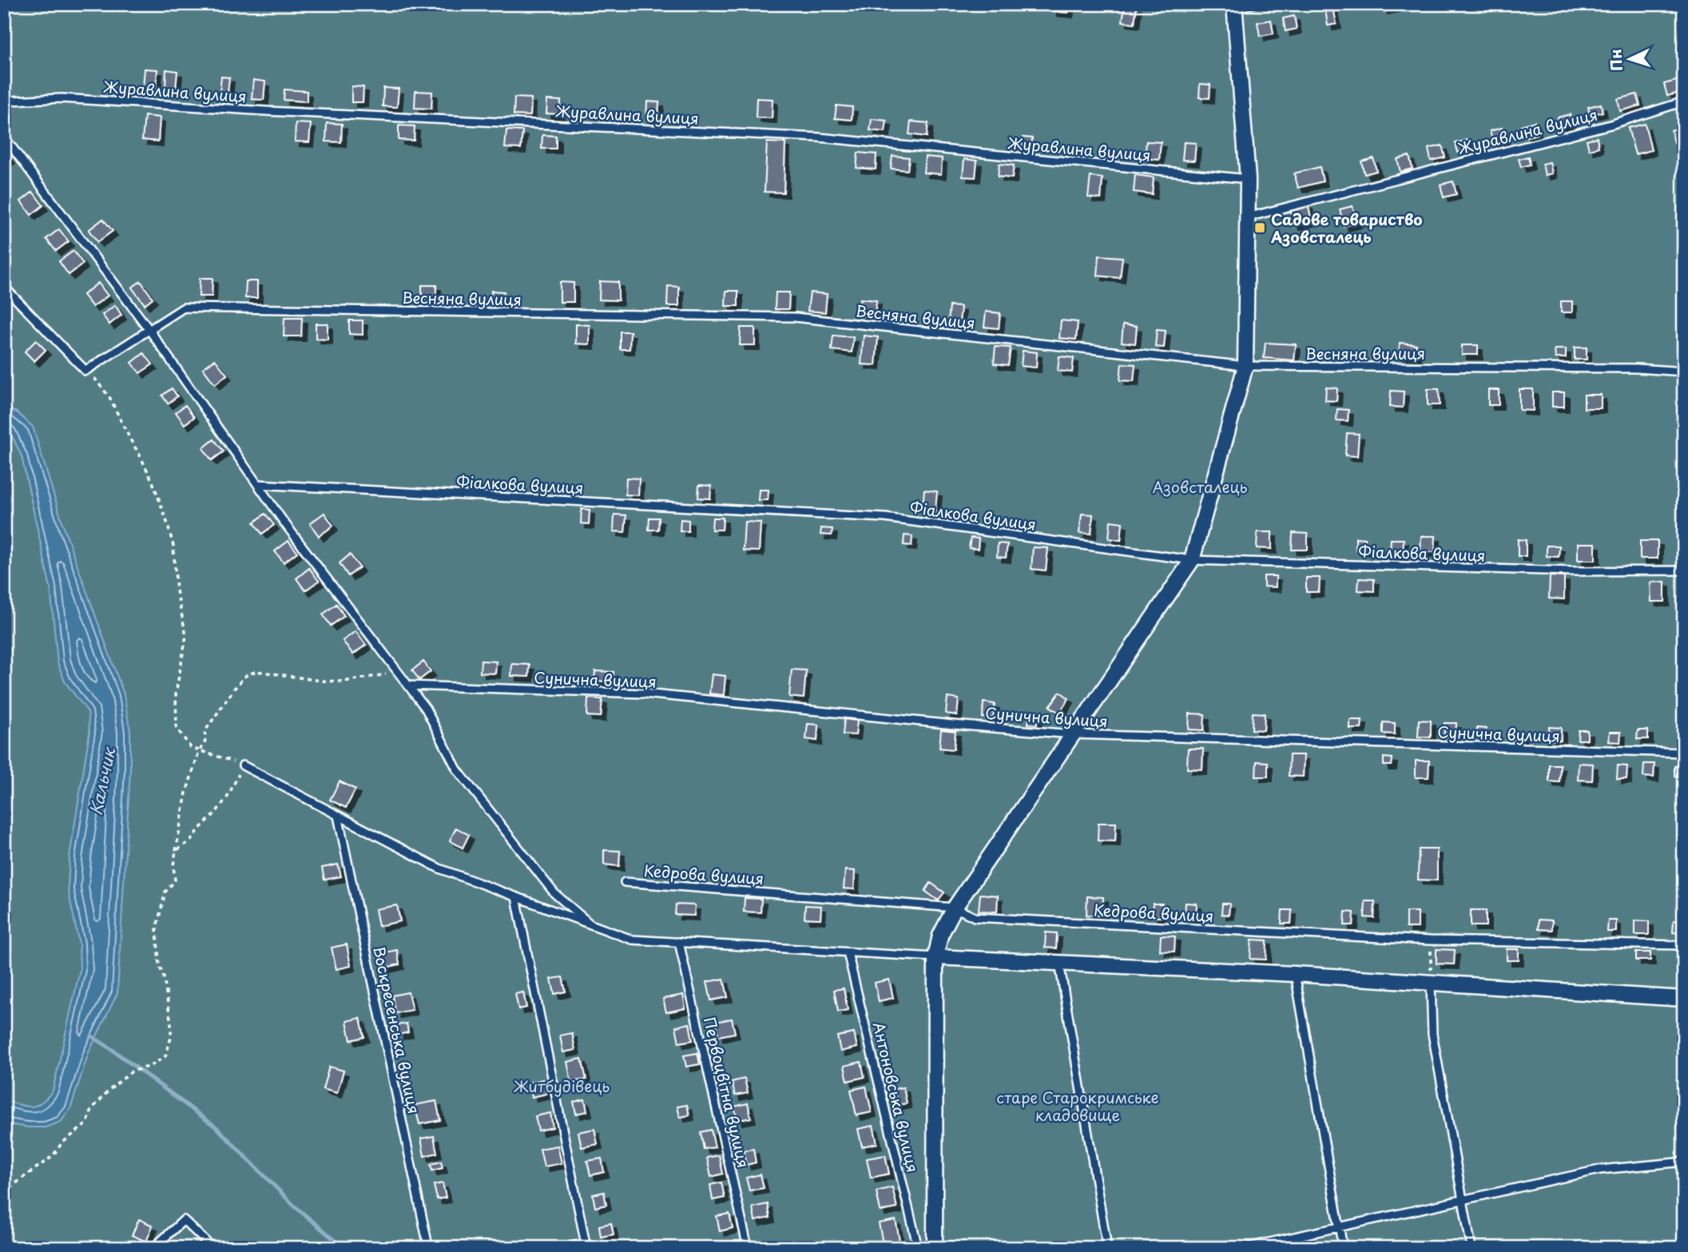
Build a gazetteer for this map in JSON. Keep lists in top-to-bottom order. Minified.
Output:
{"streets":{"lane":["Журавлина вулиця","Весняна вулиця","Фіалкова вулиця","Сунична вулиця","Кедрова вулиця","Воскресенська вулиця","Первоцвітна вулиця","Антоновська вулиця"]},"water":["Кальчик"],"parks":["Азовсталець","Житбудівець","старе Старокримське кладовище"],"places":{"transit":["Садове товариство Азовсталець"]},"north":"left"}
